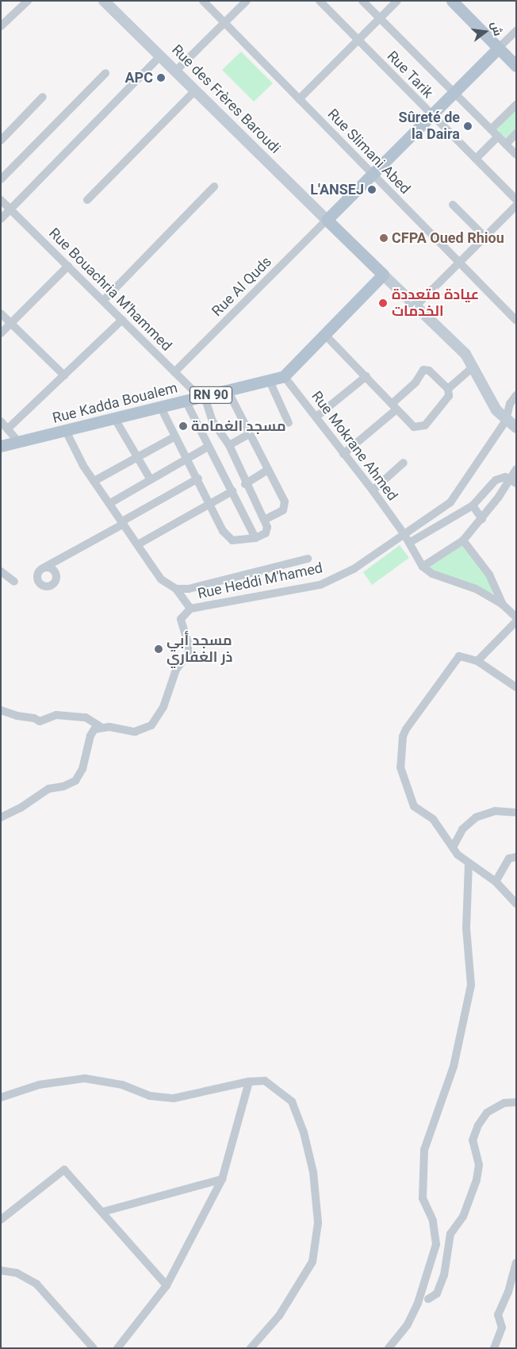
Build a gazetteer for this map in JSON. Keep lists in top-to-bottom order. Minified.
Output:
{"streets":{"main road":["RN 90","Rue Kadda Boualem"],"street":["Rue Tarik","Rue des Frères Baroudi","Rue Slimani Abed","Rue Al Quds","Rue Bouachria M'hammed","Rue Mokrane Ahmed","Rue Heddi M'hamed"]},"crossings":[["Rue des Frères Baroudi","Rue Al Quds"],["Rue Al Quds","Rue Bouachria M'hammed"],["Rue Bouachria M'hammed","Rue Kadda Boualem"],["Rue Kadda Boualem","Rue Mokrane Ahmed"],["Rue Mokrane Ahmed","Rue Heddi M'hamed"]],"places":["APC","Sûreté de la Daira","L'ANSEJ","CFPA Oued Rhiou","عيادة متعددة الخدمات","مسجد الغمامة","مسجد أبي ذر الغفاري"],"north":"right"}
